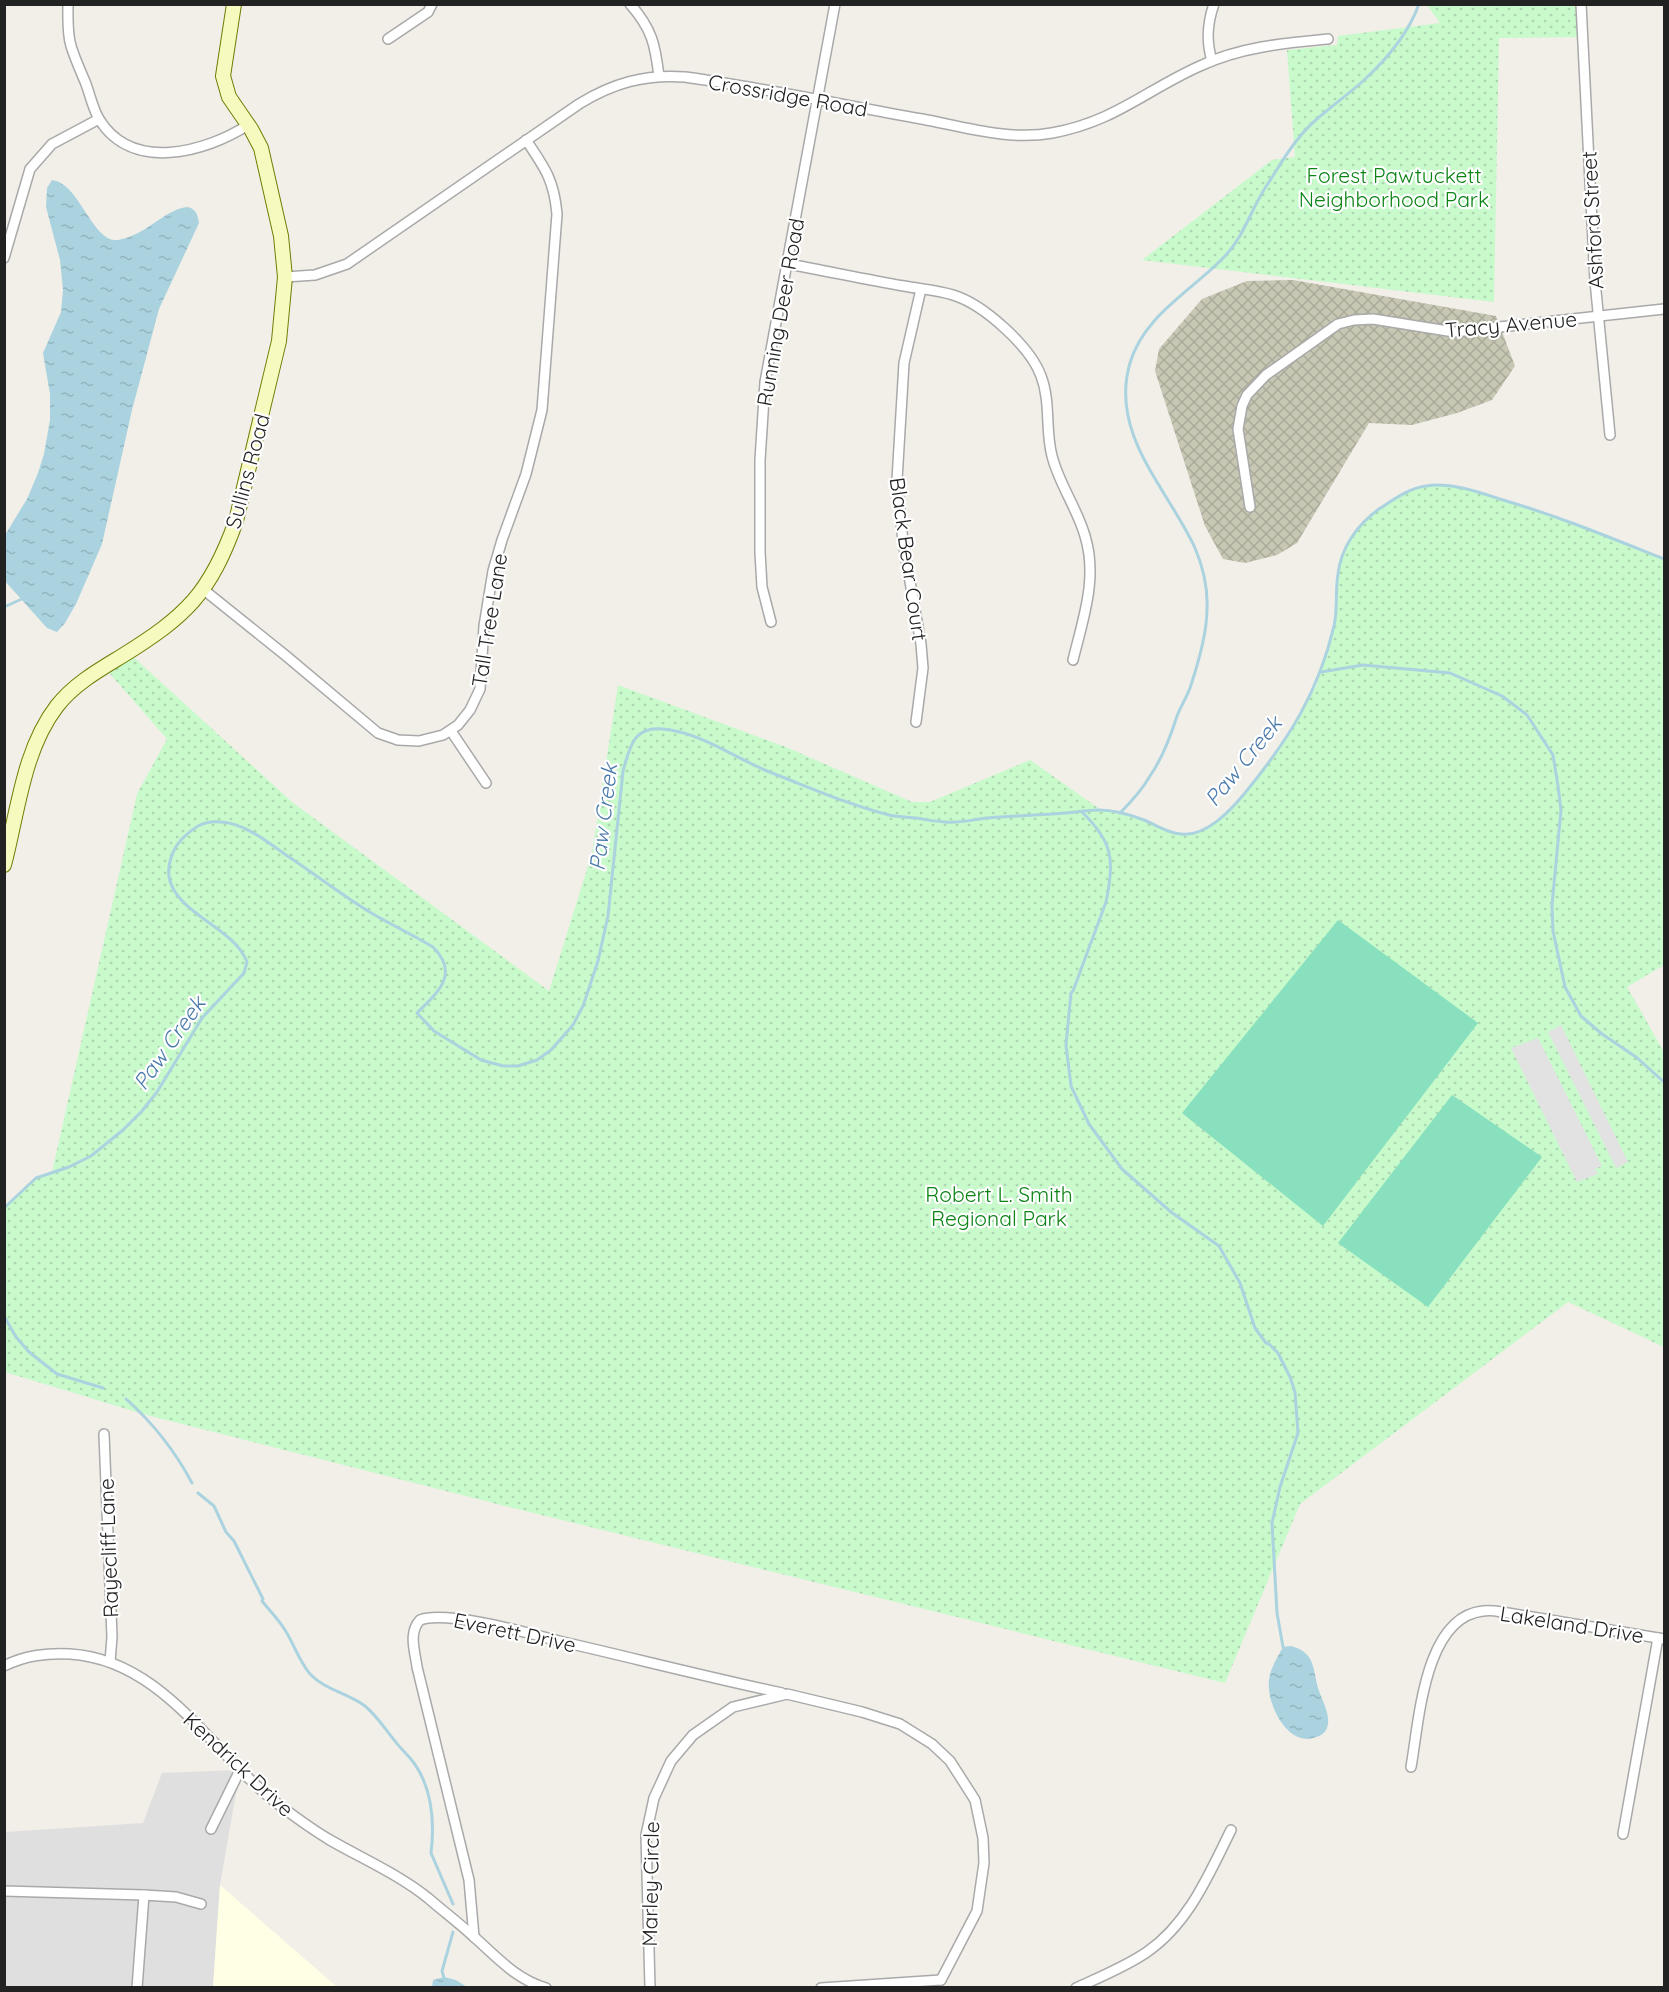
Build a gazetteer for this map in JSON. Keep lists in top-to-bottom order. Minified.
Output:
{"streets":{"street":["Crossridge Road","Ashford Street","Running Deer Road","Tracy Avenue","Sullins Road","Black Bear Court","Tall Tree Lane","Rayecliff Lane","Lakeland Drive","Everett Drive","Kendrick Drive","Marley Circle"]},"crossings":[["Crossridge Road","Running Deer Road"],["Crossridge Road","Sullins Road"],["Crossridge Road","Tall Tree Lane"],["Ashford Street","Tracy Avenue"],["Rayecliff Lane","Kendrick Drive"],["Everett Drive","Kendrick Drive"],["Everett Drive","Marley Circle"]],"water":["Paw Creek"],"parks":["Forest Pawtuckett Neighborhood Park","Robert L. Smith Regional Park"]}
